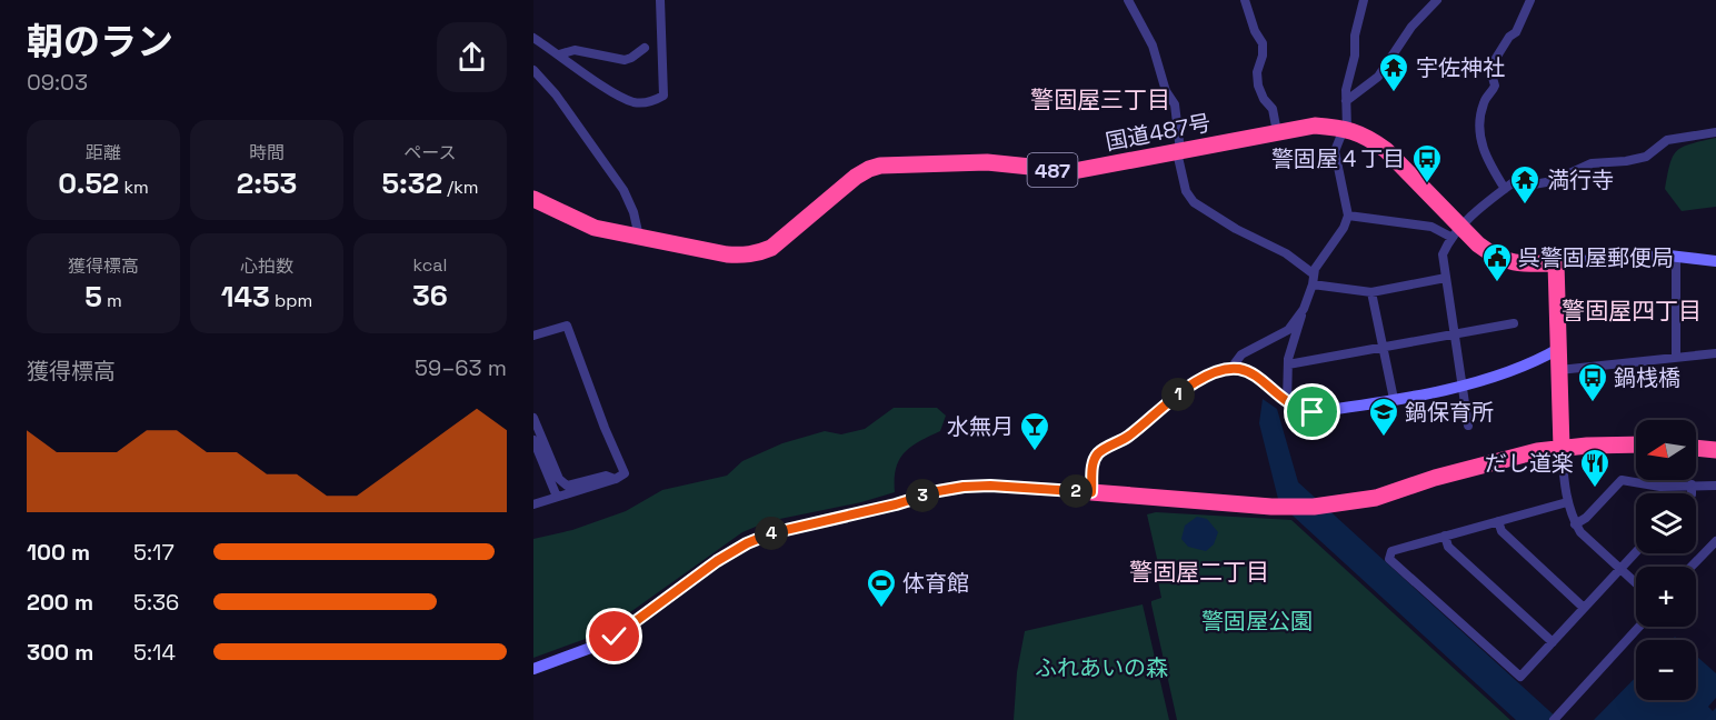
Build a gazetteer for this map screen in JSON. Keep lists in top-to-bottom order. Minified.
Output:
{"streets":{"highway":["国道487号","487"]},"districts":["警固屋三丁目","警固屋四丁目","警固屋二丁目"],"parks":["警固屋公園","ふれあいの森"],"places":{"temple":["宇佐神社","満行寺"],"bus stop":["警固屋４丁目","鍋桟橋"],"public building":["呉警固屋郵便局"],"school or university":["鍋保育所"],"bar":["水無月"],"restaurant":["だし道楽"],"sports":["体育館"]},"north":"left","page":{"heading":["朝のラン","09:03"],"stats":[["距離","0.52 km"],["時間","2:53"],["ペース","5:32 /km"],["獲得標高","5 m"],["心拍数","143 bpm"],["kcal","36"]],"chart":["獲得標高","59–63 m"],"pins":["1","2","3","4"],"map_buttons":["+","−"],"list":[{"name":"100 m","note":"5:17"},{"name":"200 m","note":"5:36"},{"name":"300 m","note":"5:14"}]}}
